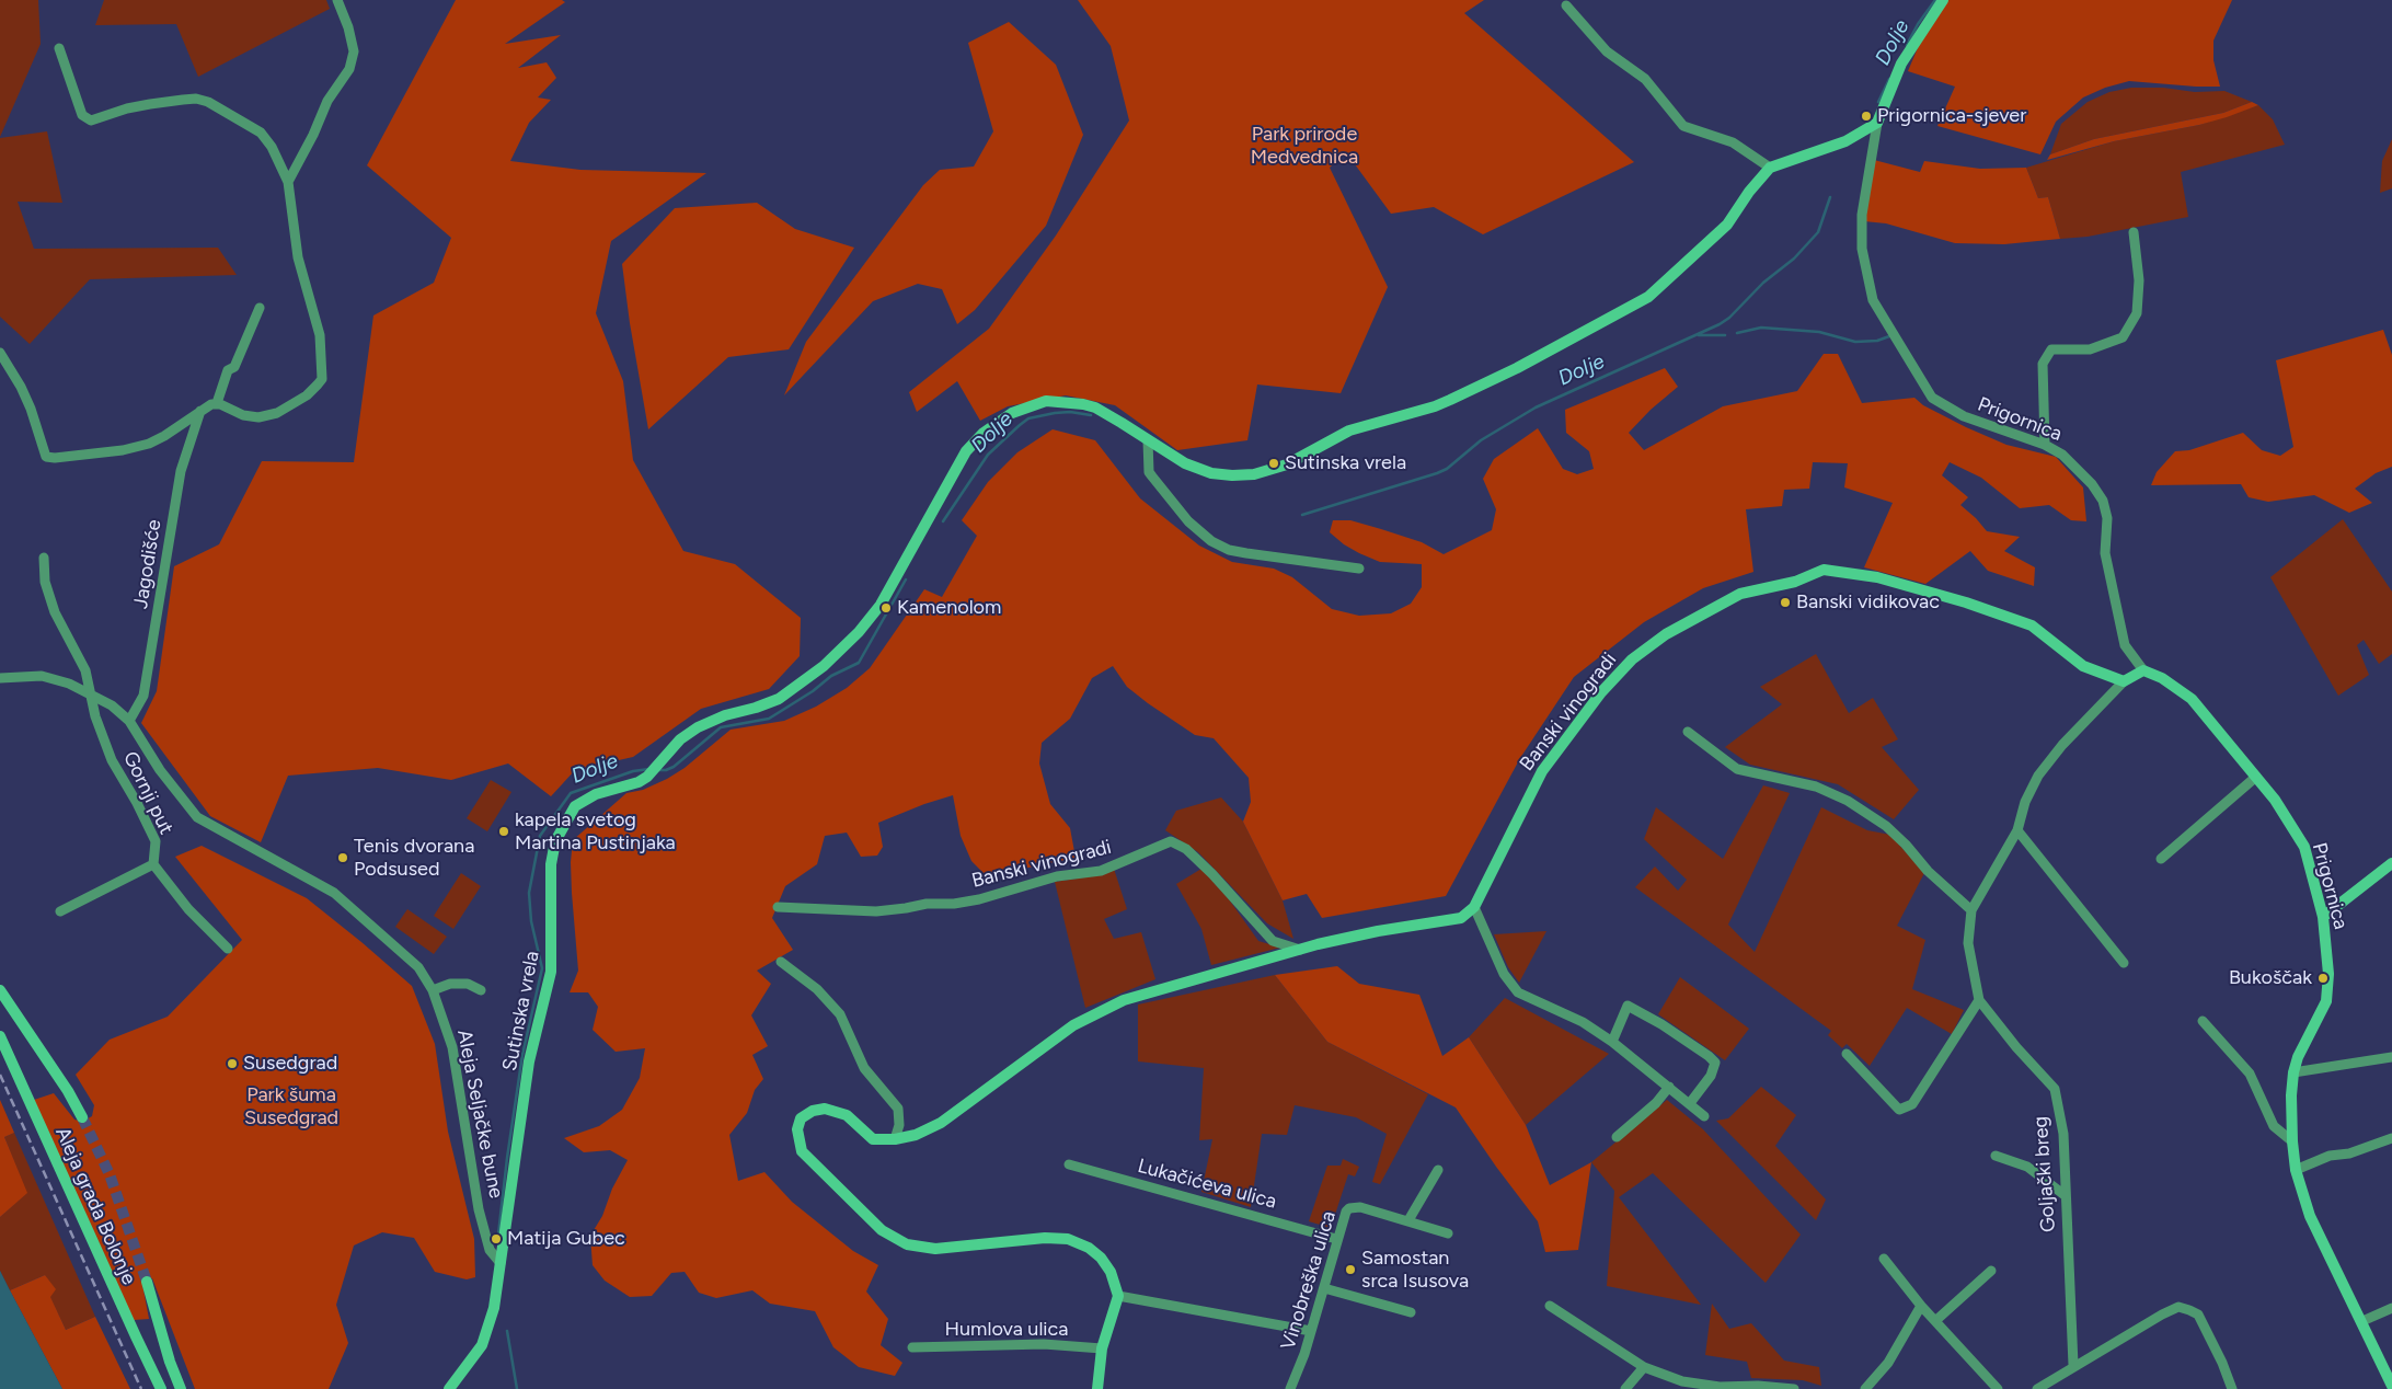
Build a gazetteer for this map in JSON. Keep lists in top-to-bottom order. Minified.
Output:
{"streets":{"street":["Prigornica","Jagodišće","Banski vinogradi","Gornji put","Sutinska vrela","Aleja Seljačke bune","Goljački breg","Lukačićeva ulica","Aleja grada Bolonje","Vinobreška ulica","Humlova ulica"]},"crossings":[["Jagodišće","Aleja Seljačke bune"],["Banski vinogradi","Goljački breg"],["Gornji put","Aleja Seljačke bune"],["Sutinska vrela","Aleja Seljačke bune"],["Lukačićeva ulica","Vinobreška ulica"]],"water":["Dolje"],"parks":["Park prirode Medvednica","Park šuma Susedgrad"],"places":["Prigornica-sjever","Sutinska vrela","Banski vidikovac","Kamenolom","kapela svetog Martina Pustinjaka","Tenis dvorana Podsused","Bukoščak","Susedgrad","Matija Gubec","Samostan srca Isusova"]}
